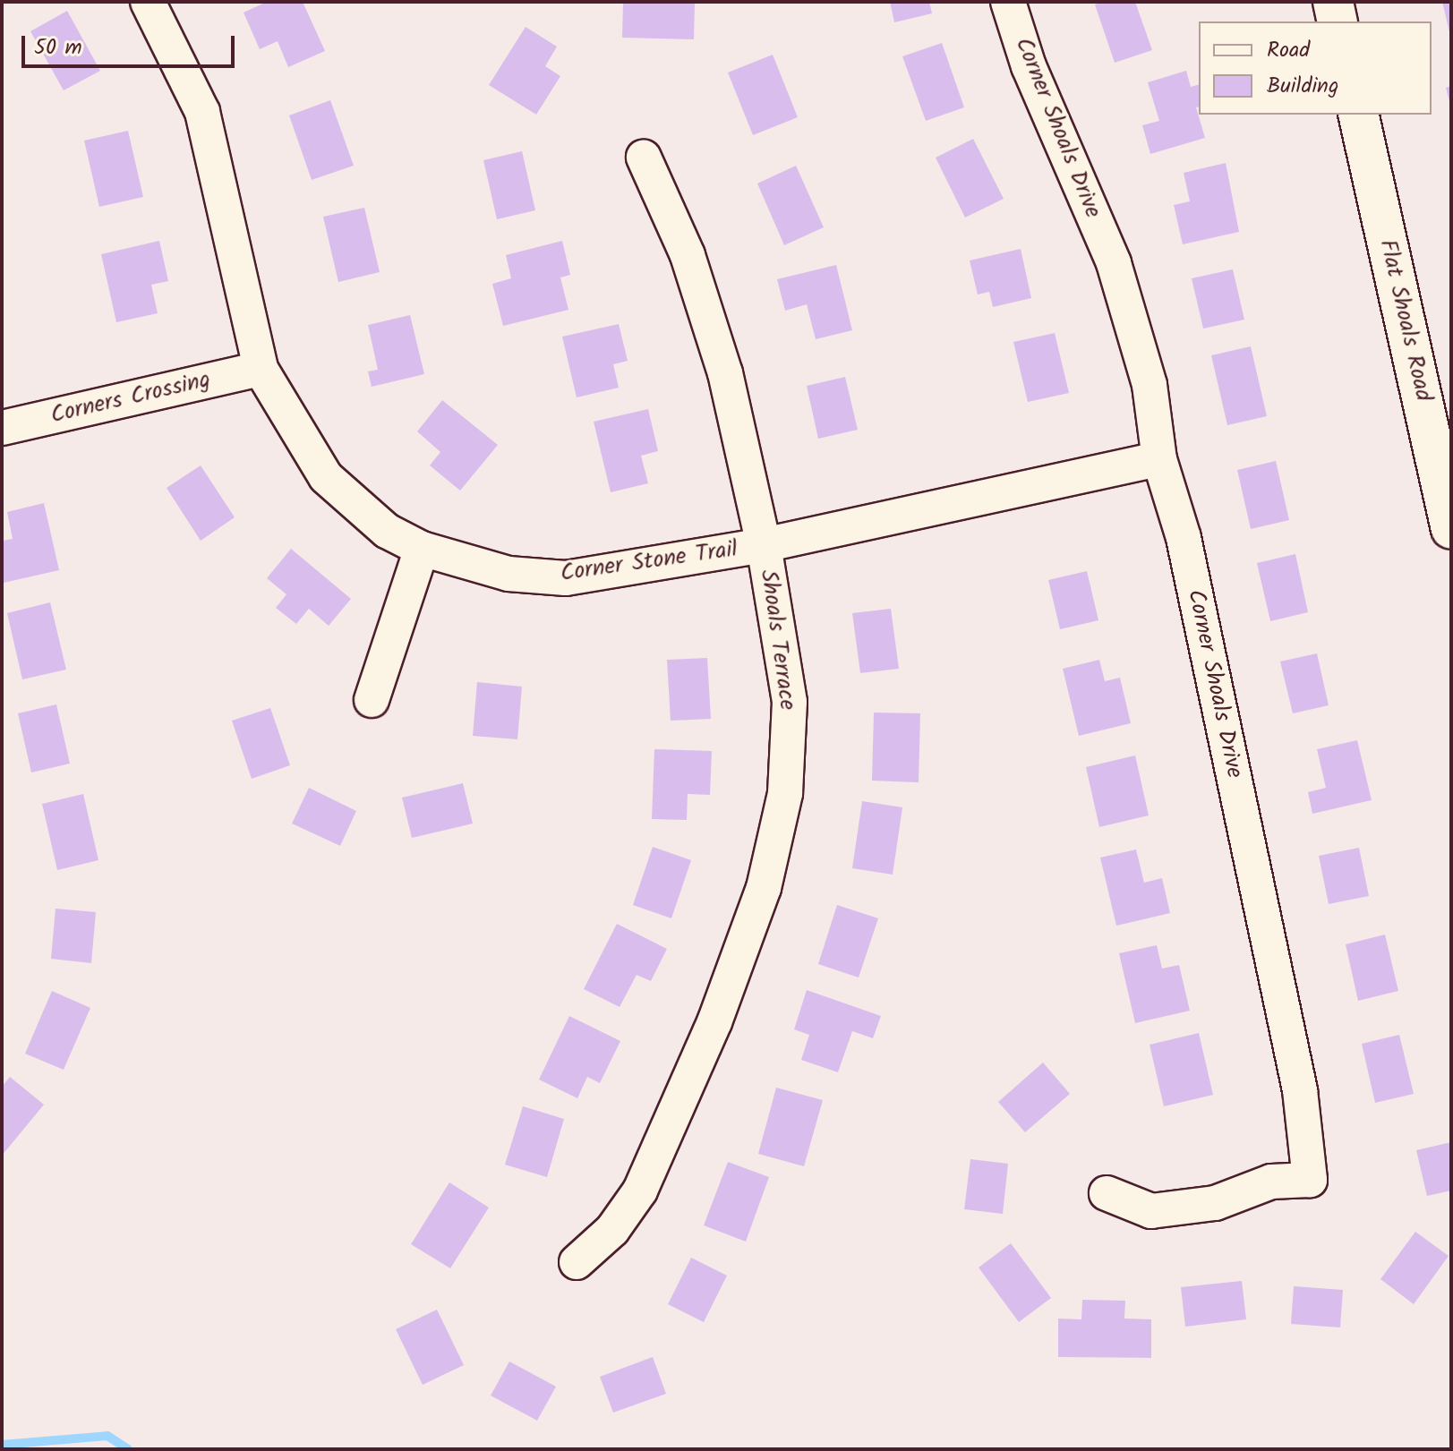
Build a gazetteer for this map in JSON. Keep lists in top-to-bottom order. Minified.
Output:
{"streets":{"main road":["Flat Shoals Road"],"street":["Corner Shoals Drive","Corners Crossing","Corner Stone Trail","Shoals Terrace"]},"crossings":[["Corner Shoals Drive","Corner Stone Trail"],["Corners Crossing","Corner Stone Trail"],["Corner Stone Trail","Shoals Terrace"]],"legend":["Road","Building"],"scale_bar":"50 m"}
